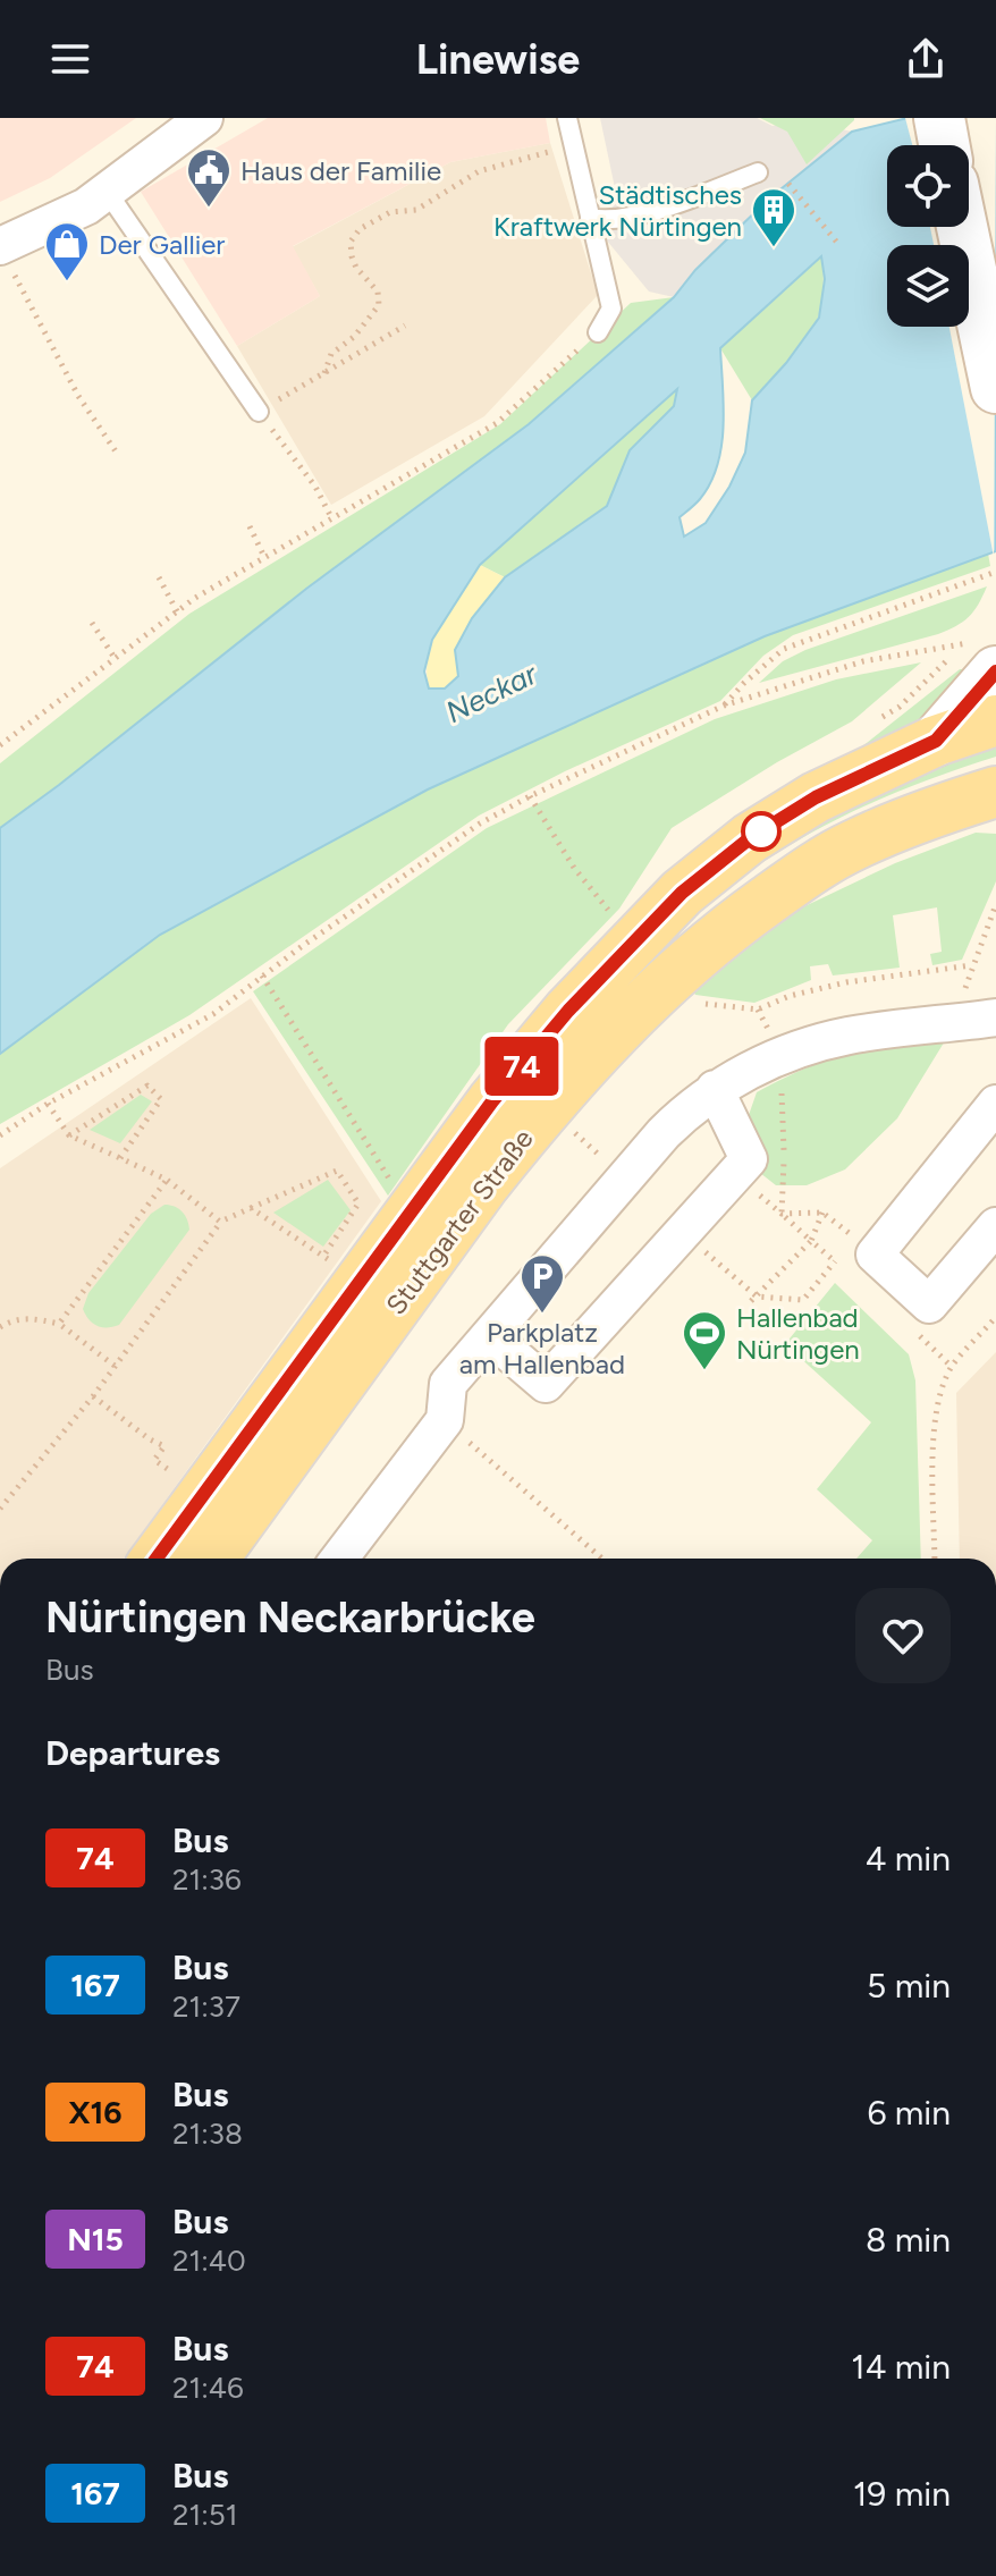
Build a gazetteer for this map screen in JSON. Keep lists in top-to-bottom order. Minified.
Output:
{"streets":{"main road":["Stuttgarter Straße"]},"water":["Neckar"],"places":{"public building":["Haus der Familie"],"building":["Städtisches Kraftwerk Nürtingen"],"shop":["Der Gallier"],"parking":["Parkplatz am Hallenbad"],"sports":["Hallenbad Nürtingen"]},"lines":["bus line 74"],"page":{"header":"Linewise","on_map":"74","heading":[["Nürtingen Neckarbrücke","Bus"],"Departures"],"list":[{"mark":"74","name":"Bus","note":"21:36","value":"4 min"},{"mark":"167","name":"Bus","note":"21:37","value":"5 min"},{"mark":"X16","name":"Bus","note":"21:38","value":"6 min"},{"mark":"N15","name":"Bus","note":"21:40","value":"8 min"},{"mark":"74","name":"Bus","note":"21:46","value":"14 min"},{"mark":"167","name":"Bus","note":"21:51","value":"19 min"}]}}
